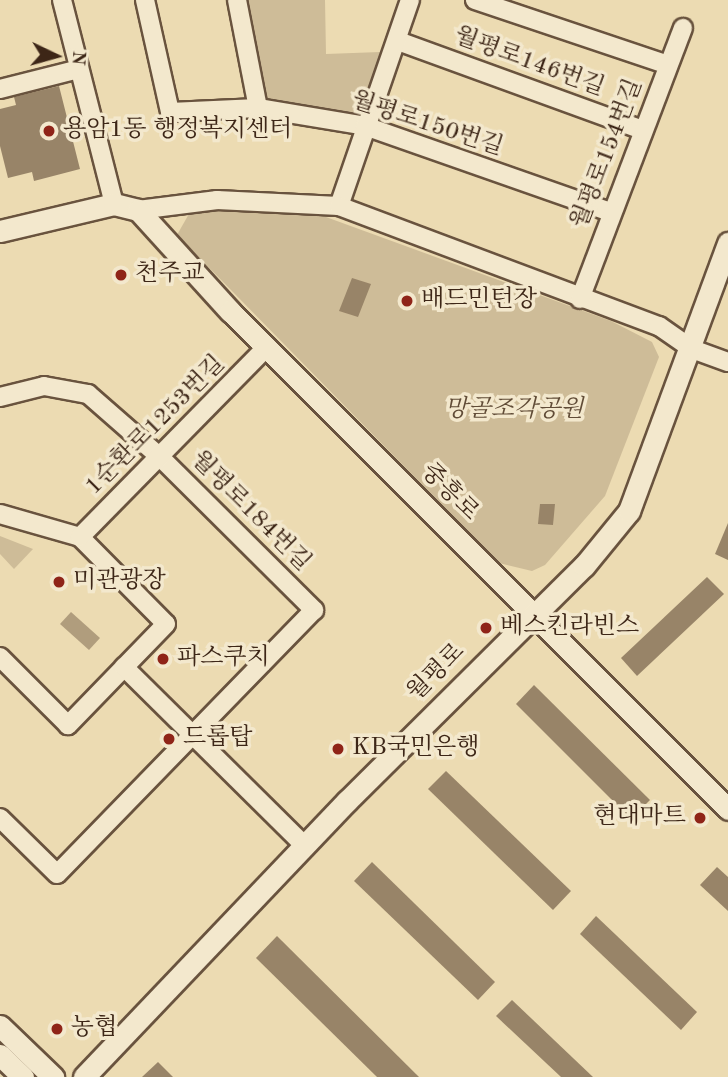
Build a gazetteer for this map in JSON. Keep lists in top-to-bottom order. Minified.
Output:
{"streets":{"street":["월평로146번길","월평로150번길","월평로154번길","1순환로1253번길","중흥로","월평로184번길","월평로"]},"crossings":[["월평로146번길","월평로154번길"],["월평로150번길","월평로154번길"],["1순환로1253번길","중흥로"],["1순환로1253번길","월평로184번길"],["중흥로","월평로"]],"parks":["망골조각공원"],"places":["용암1동 행정복지센터","천주교","배드민턴장","미관광장","베스킨라빈스","파스쿠치","드롭탑","KB국민은행","현대마트","농협"],"north":"right"}
